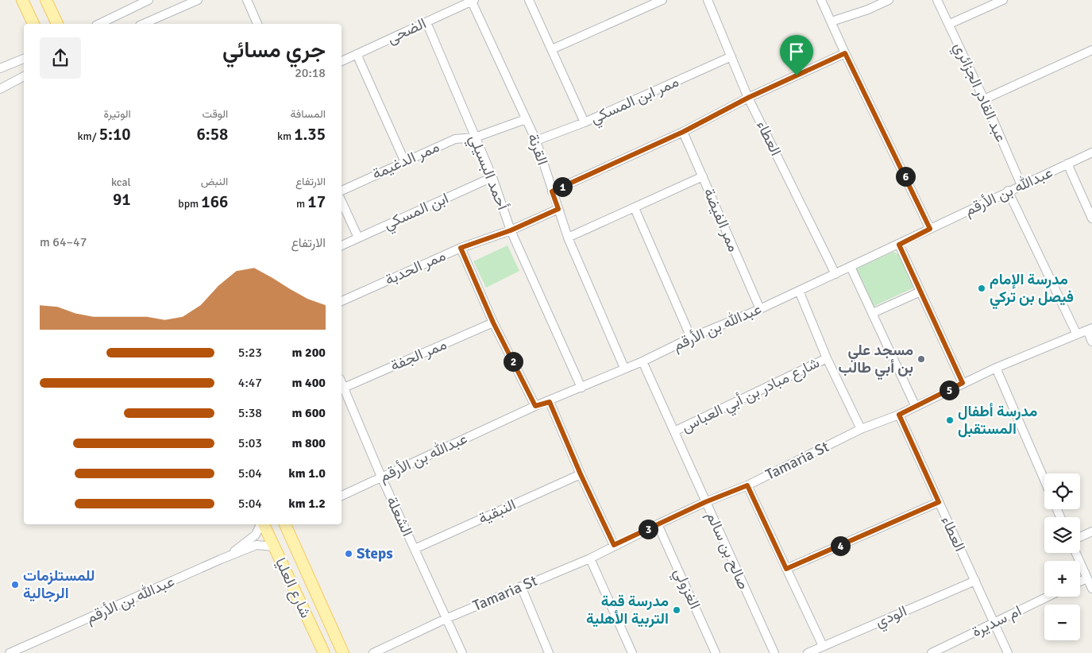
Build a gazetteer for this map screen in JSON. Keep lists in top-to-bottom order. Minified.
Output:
{"streets":{"main road":["شارع العليا"],"street":["الضحى","عبد القادر الجزائري","ممر ابن المسكي","العطاء","القرنة","ممر الدغيمة","أحمد البسيلي","عبدالله بن الأرقم","ابن المسكي","ممر الفيضة","ممر الحدبة","ممر الجفة","شارع مبادر بن أبي العباس","Tamaria St","النبقية","الشعلة","صالح بن سالم","الغزولي","الودي","ام سديرة"]},"crossings":[["الضحى","القرنة"],["الضحى","أحمد البسيلي"],["عبد القادر الجزائري","عبدالله بن الأرقم"],["ممر ابن المسكي","العطاء"],["ممر ابن المسكي","القرنة"],["العطاء","عبدالله بن الأرقم"],["العطاء","Tamaria St"],["العطاء","الودي"],["العطاء","ام سديرة"],["القرنة","ممر الدغيمة"],["القرنة","عبدالله بن الأرقم"],["القرنة","ممر الحدبة"],["ممر الدغيمة","أحمد البسيلي"],["أحمد البسيلي","عبدالله بن الأرقم"],["أحمد البسيلي","ابن المسكي"],["أحمد البسيلي","ممر الحدبة"],["عبدالله بن الأرقم","ممر الفيضة"],["عبدالله بن الأرقم","الشعلة"],["عبدالله بن الأرقم","صالح بن سالم"],["عبدالله بن الأرقم","شارع العليا"],["ممر الجفة","الشعلة"],["شارع مبادر بن أبي العباس","صالح بن سالم"],["Tamaria St","الشعلة"],["Tamaria St","صالح بن سالم"],["Tamaria St","الغزولي"],["النبقية","الشعلة"]],"places":["مدرسة الإمام فيصل بن تركي","مسجد علي بن أبي طالب","مدرسة أطفال المستقبل","Steps","للمستلزمات الرجالية","مدرسة قمة التربية الأهلية"],"page":{"heading":["جري مسائي","20:18"],"stats":[["المسافة","1.35 km"],["الوقت","6:58"],["الوتيرة","5:10 /km"],["الارتفاع","17 m"],["النبض","166 bpm"],["kcal","91"]],"pins":["6","1","2","5","3","4"],"chart":["الارتفاع","47–64 m"],"list":[{"name":"200 m","note":"5:23"},{"name":"400 m","note":"4:47"},{"name":"600 m","note":"5:38"},{"name":"800 m","note":"5:03"},{"name":"1.0 km","note":"5:04"},{"name":"1.2 km","note":"5:04"}],"map_buttons":["+","−"]}}
